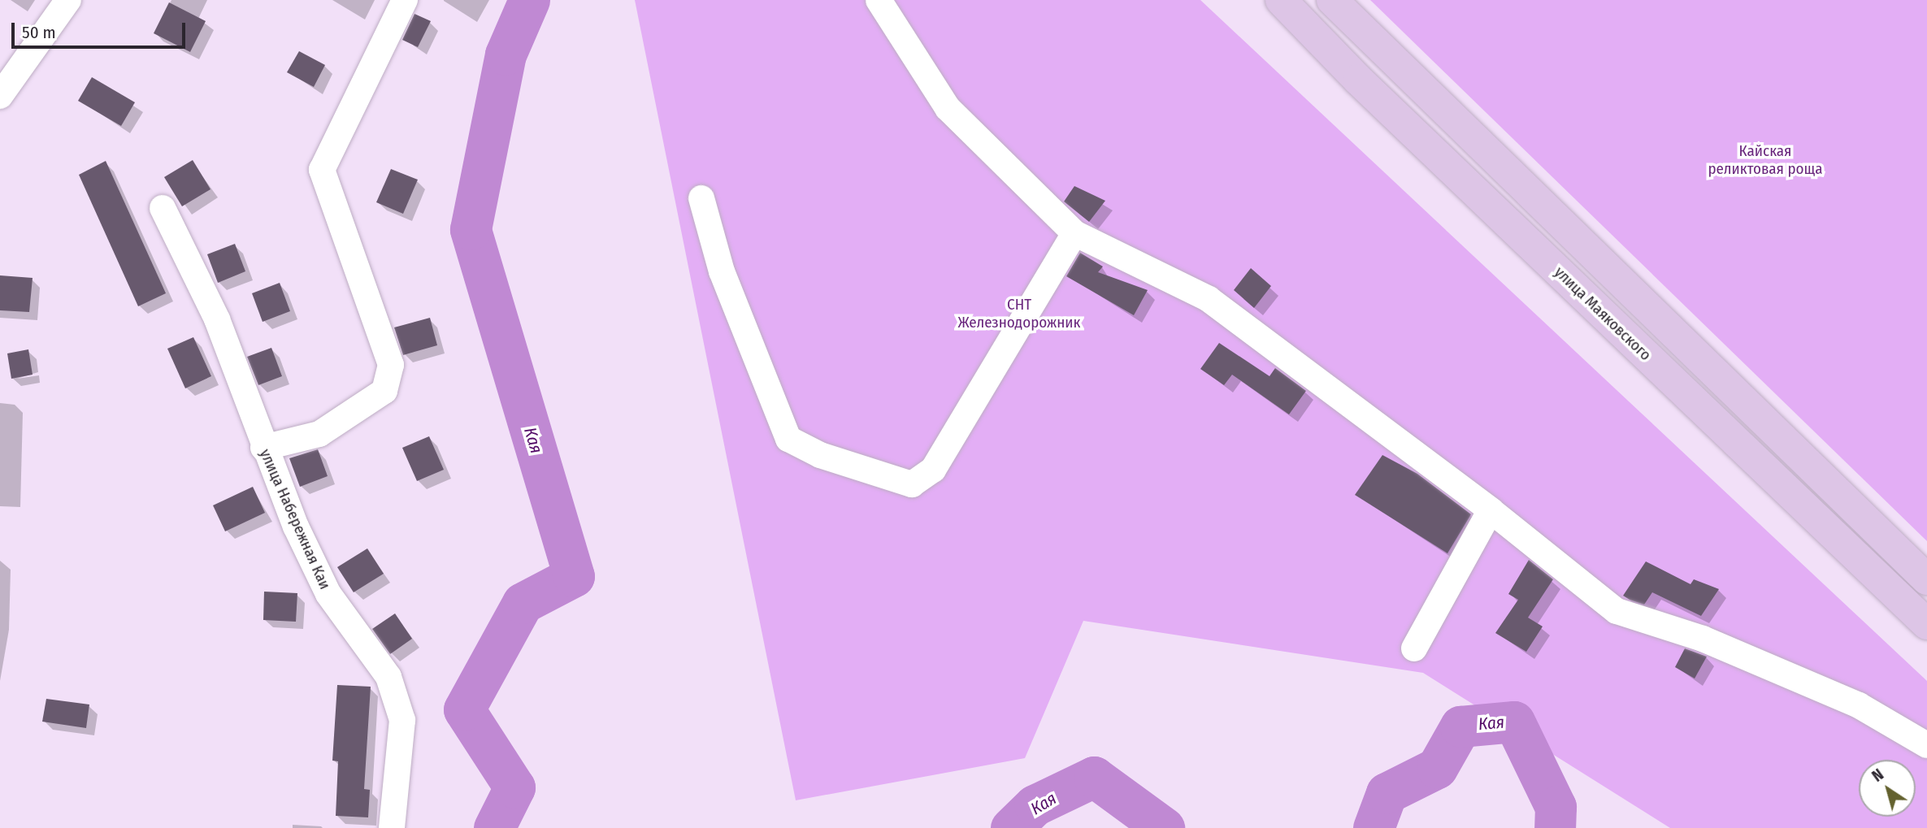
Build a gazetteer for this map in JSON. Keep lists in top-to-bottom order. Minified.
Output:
{"streets":{"main road":["улица Маяковского"],"street":["улица Набережная Каи"]},"water":["Кая"],"parks":["Кайская реликтовая роща","СНТ Железнодорожник"],"scale_bar":"50 m","north":"top left"}
